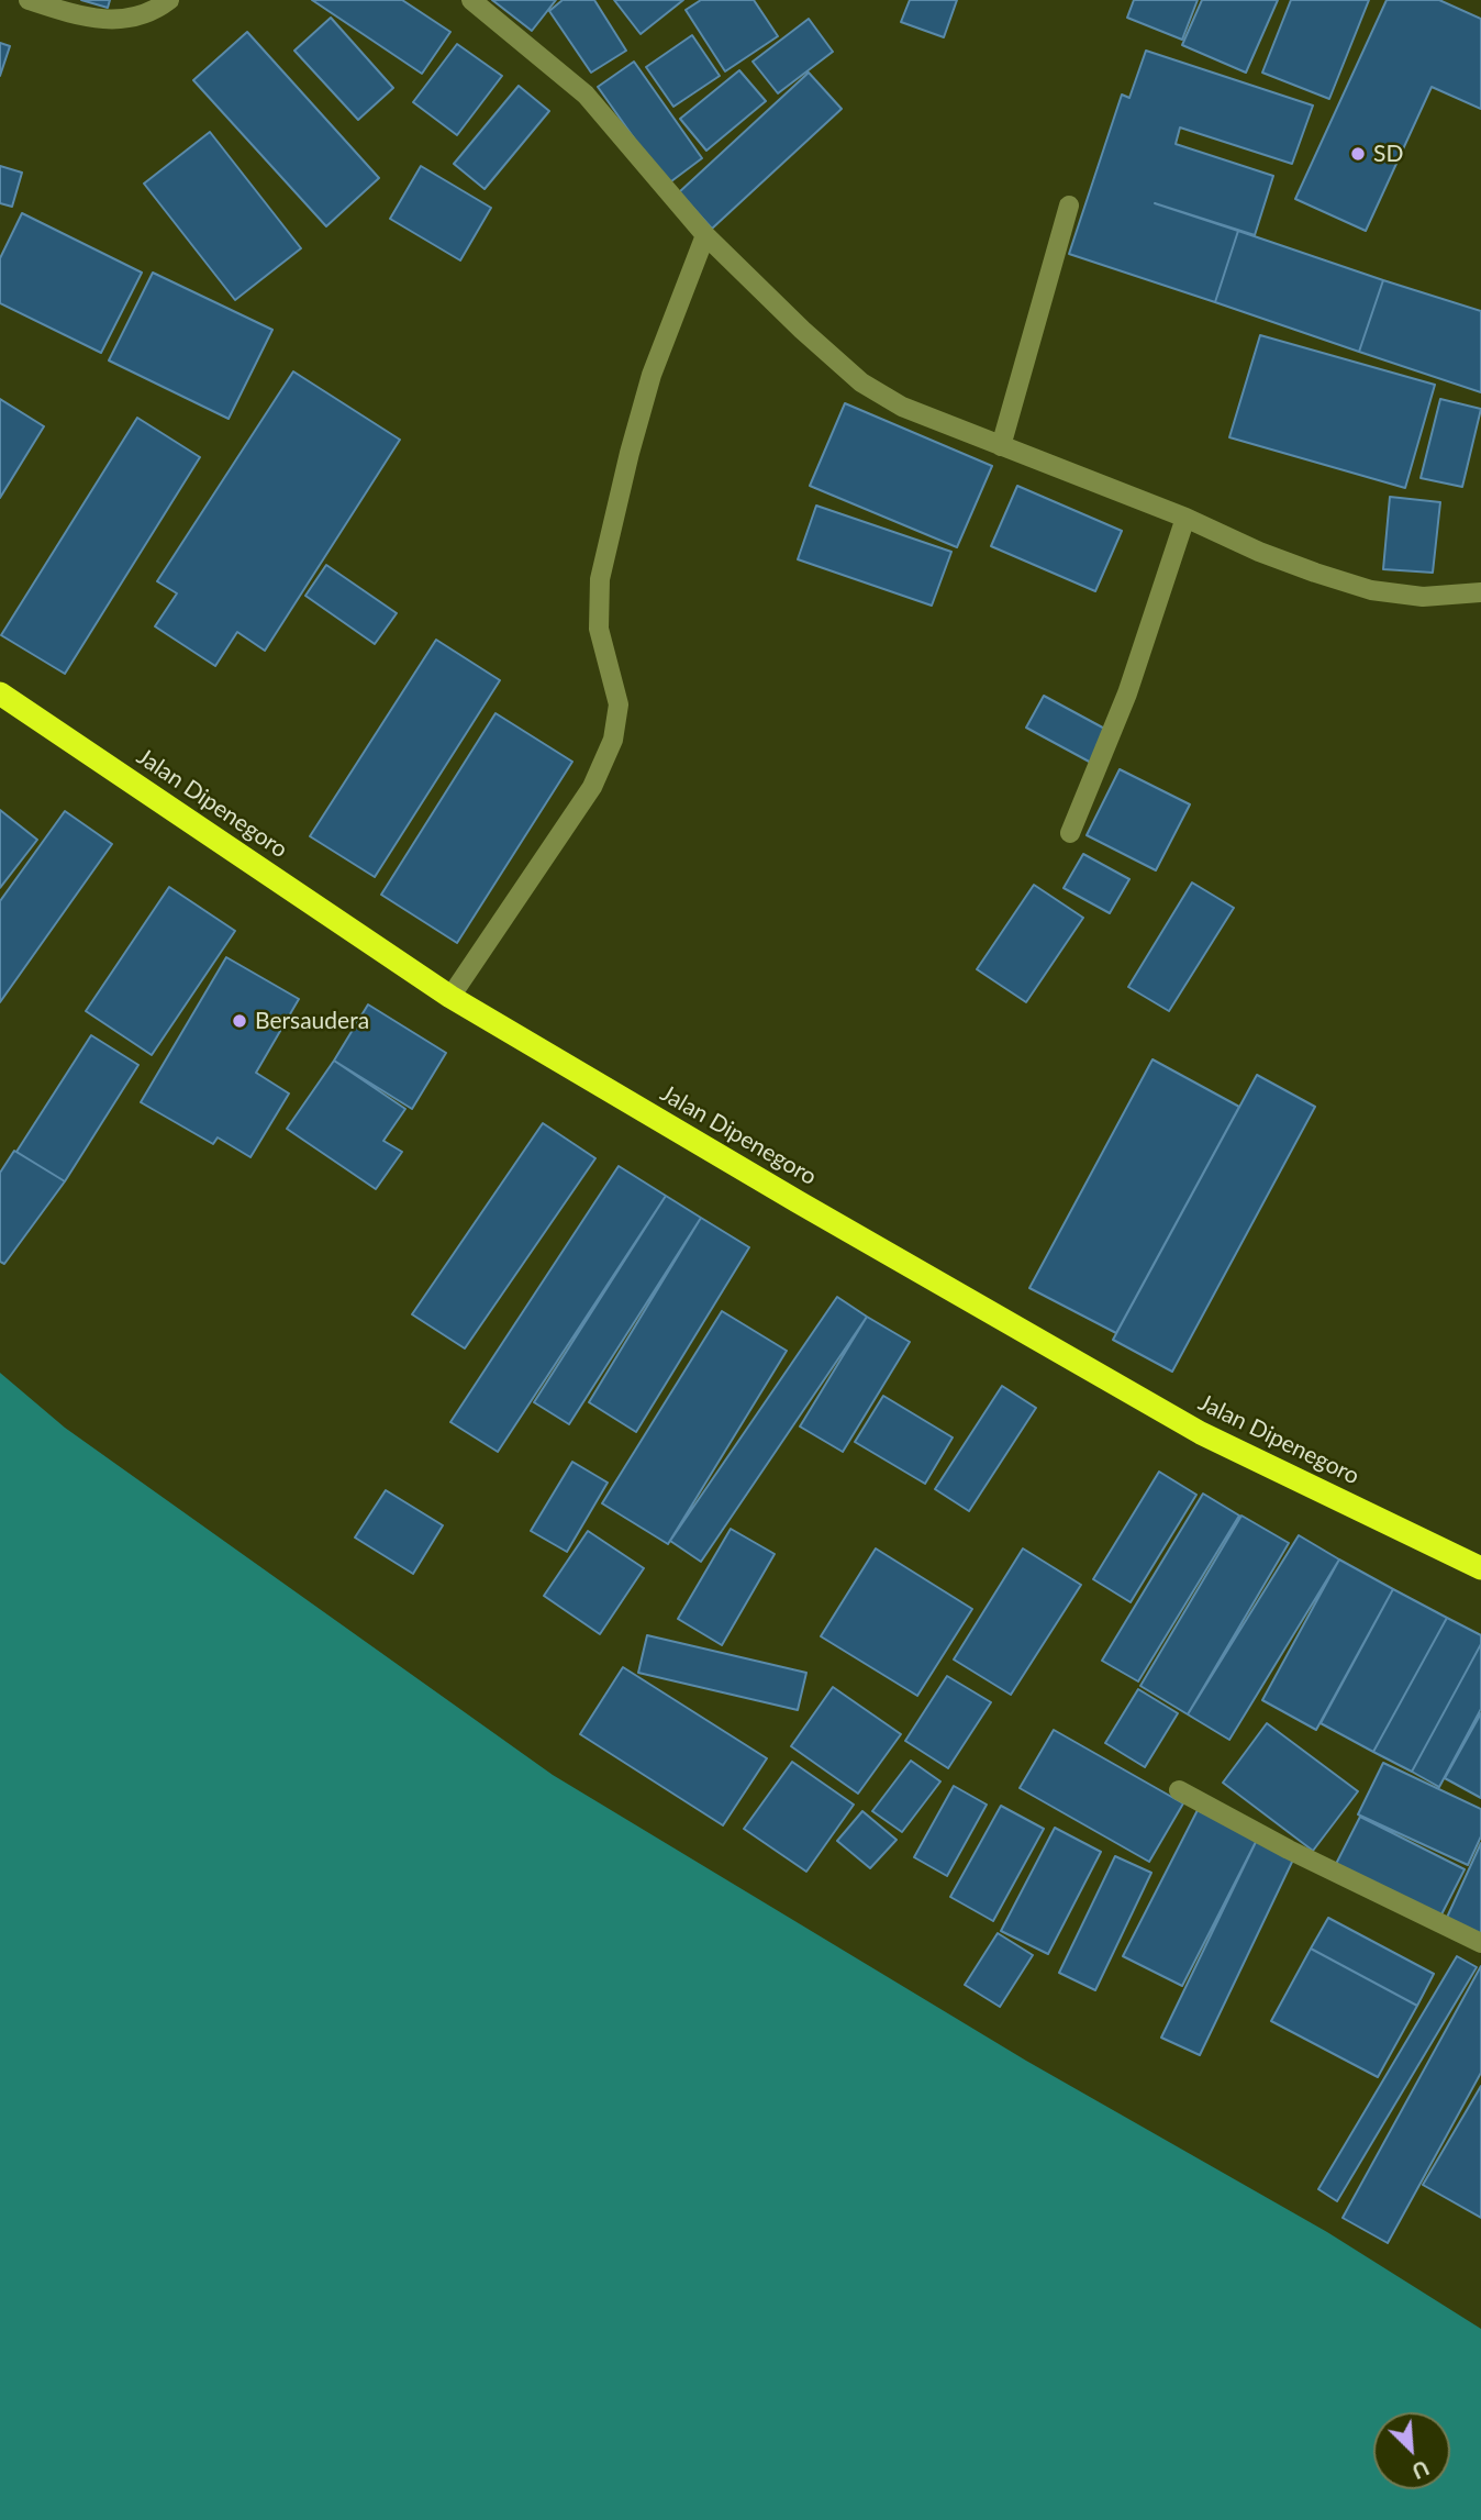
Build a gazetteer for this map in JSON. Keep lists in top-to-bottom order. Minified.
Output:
{"streets":{"highway":["Jalan Dipenegoro"]},"places":["SD","Bersaudera"],"north":"bottom right"}
